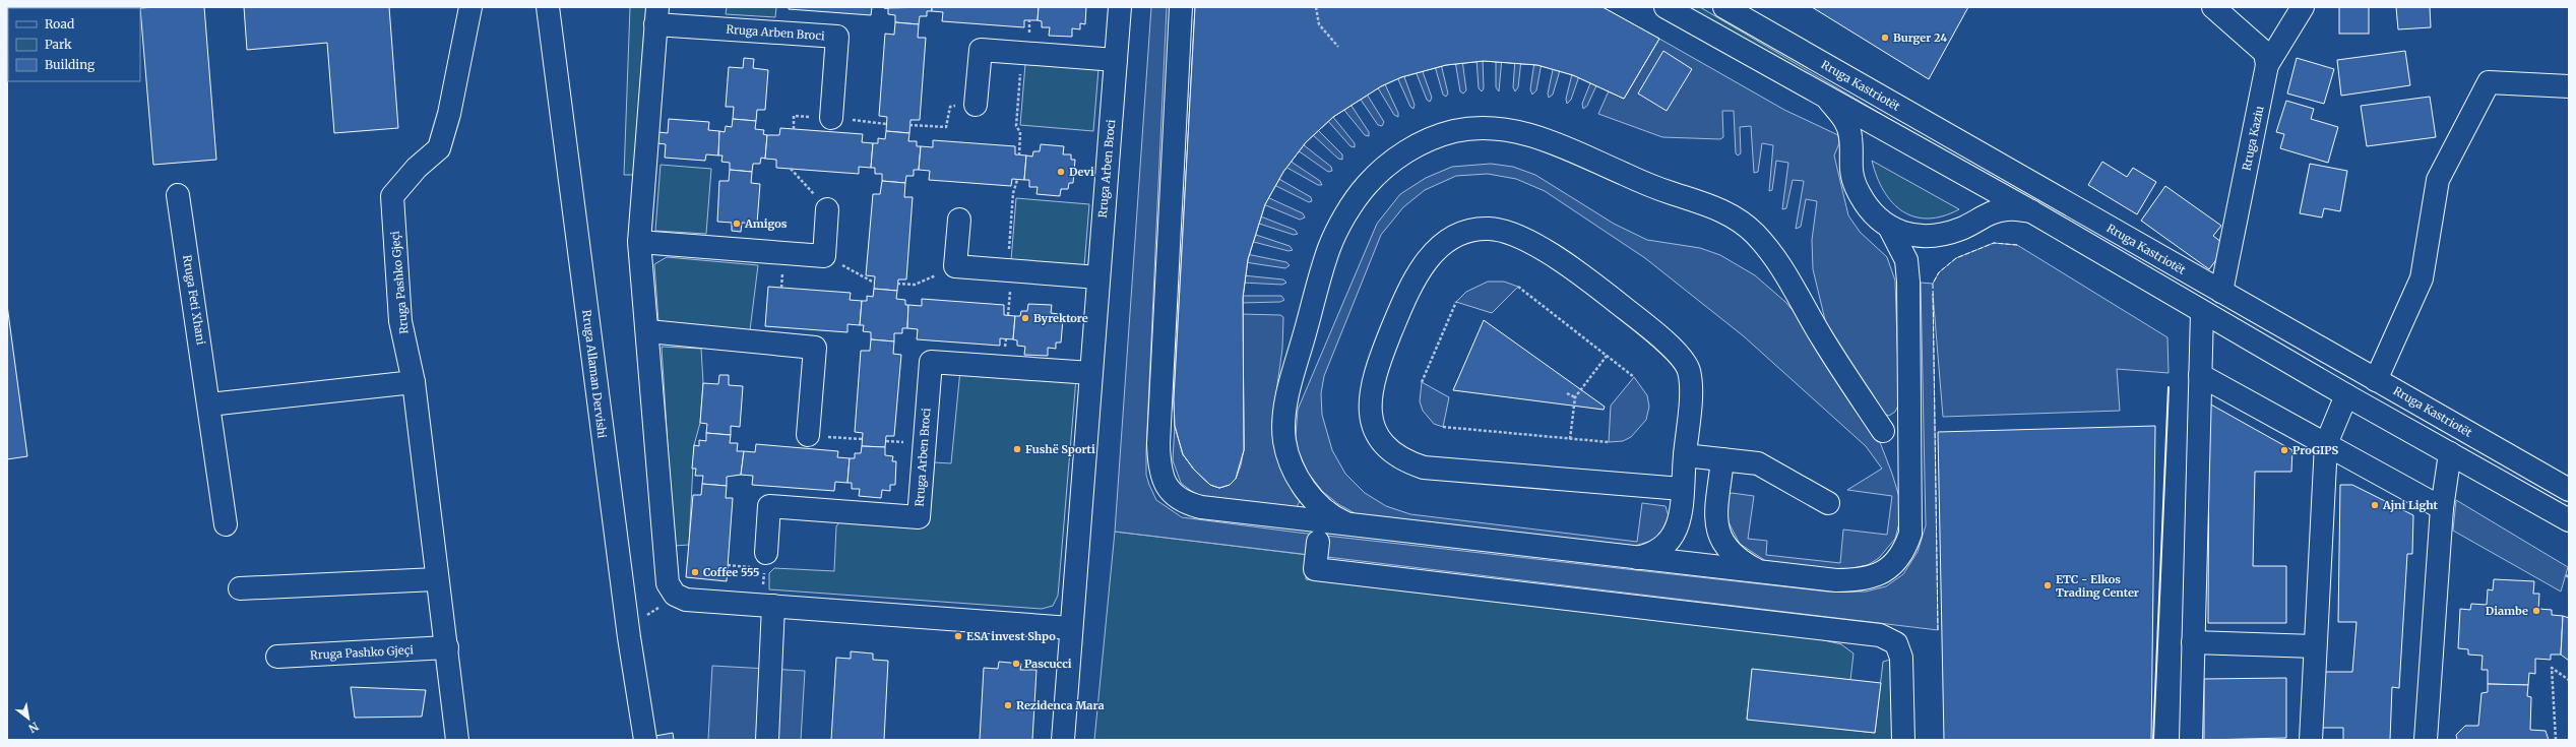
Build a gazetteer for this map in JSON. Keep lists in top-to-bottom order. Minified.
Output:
{"streets":{"street":["Rruga Arben Broci","Rruga Kastriotët","Rruga Kaziu","Rruga Pashko Gjeçi","Rruga Feti Xhani","Rruga Allaman Dervishi"]},"crossings":[["Rruga Kastriotët","Rruga Kaziu"]],"places":["Burger 24","Devi","Amigos","Byrektore","Fushë Sporti","ProGIPS","Ajni Light","Coffee 555","ETC - Elkos Trading Center","Diambe","ESA invest Shpo","Pascucci","Rezidenca Mara"],"legend":["Road","Park","Building"],"north":"bottom right"}
